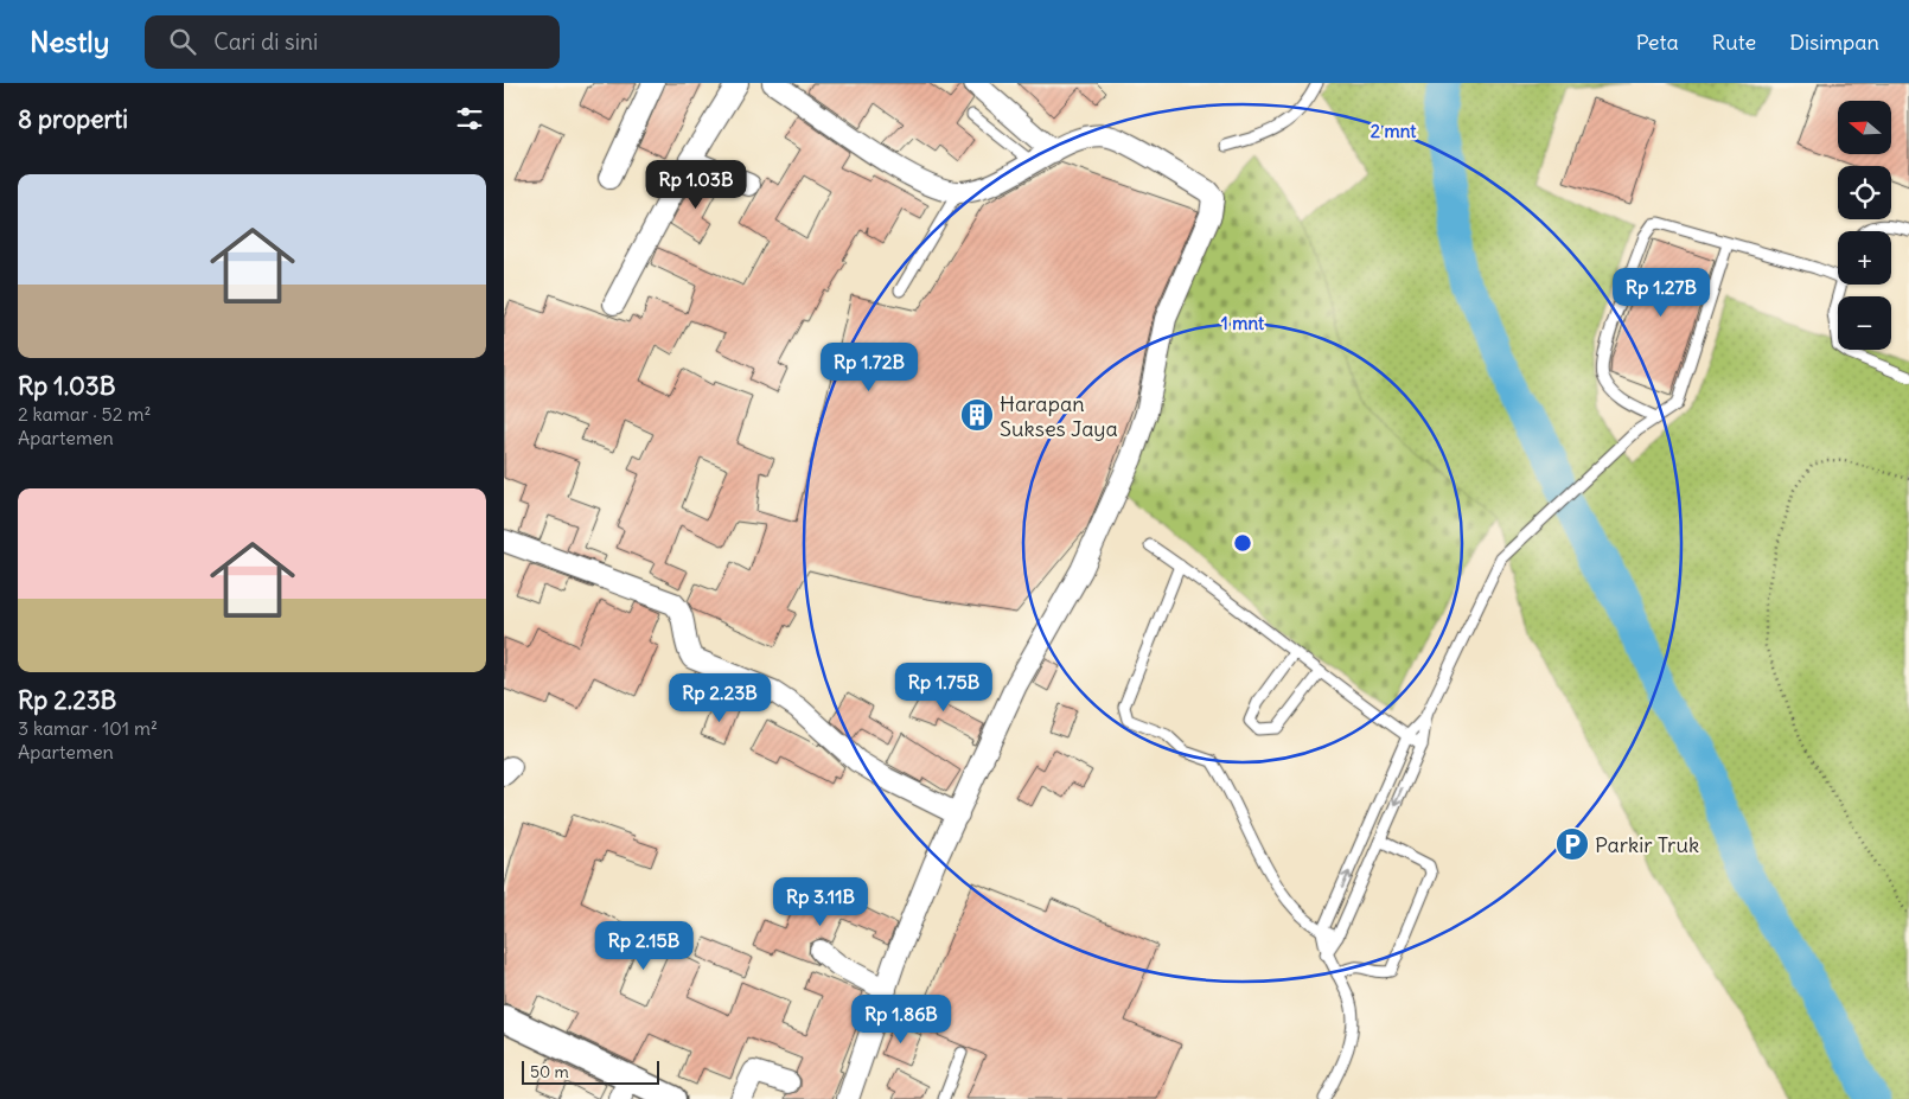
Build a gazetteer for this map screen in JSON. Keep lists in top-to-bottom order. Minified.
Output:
{"places":{"building":["Harapan Sukses Jaya"],"parking":["Parkir Truk"]},"scale_bar":"50 m","north":"left","page":{"header":"Nestly","search":"Cari di sini","nav":["Peta","Rute","Disimpan"],"heading":"8 properti","map_buttons":["+","−"],"list":[{"name":"Rp 1.03B","note":"2 kamar · 52 m² · Apartemen"},{"name":"Rp 2.23B","note":"3 kamar · 101 m² · Apartemen"}],"price":["Rp 1.03B","Rp 1.27B","Rp 1.72B","Rp 1.75B","Rp 2.23B","Rp 3.11B","Rp 2.15B","Rp 1.86B"],"scale":"50 m"},"rings":["2 mnt","1 mnt"]}
